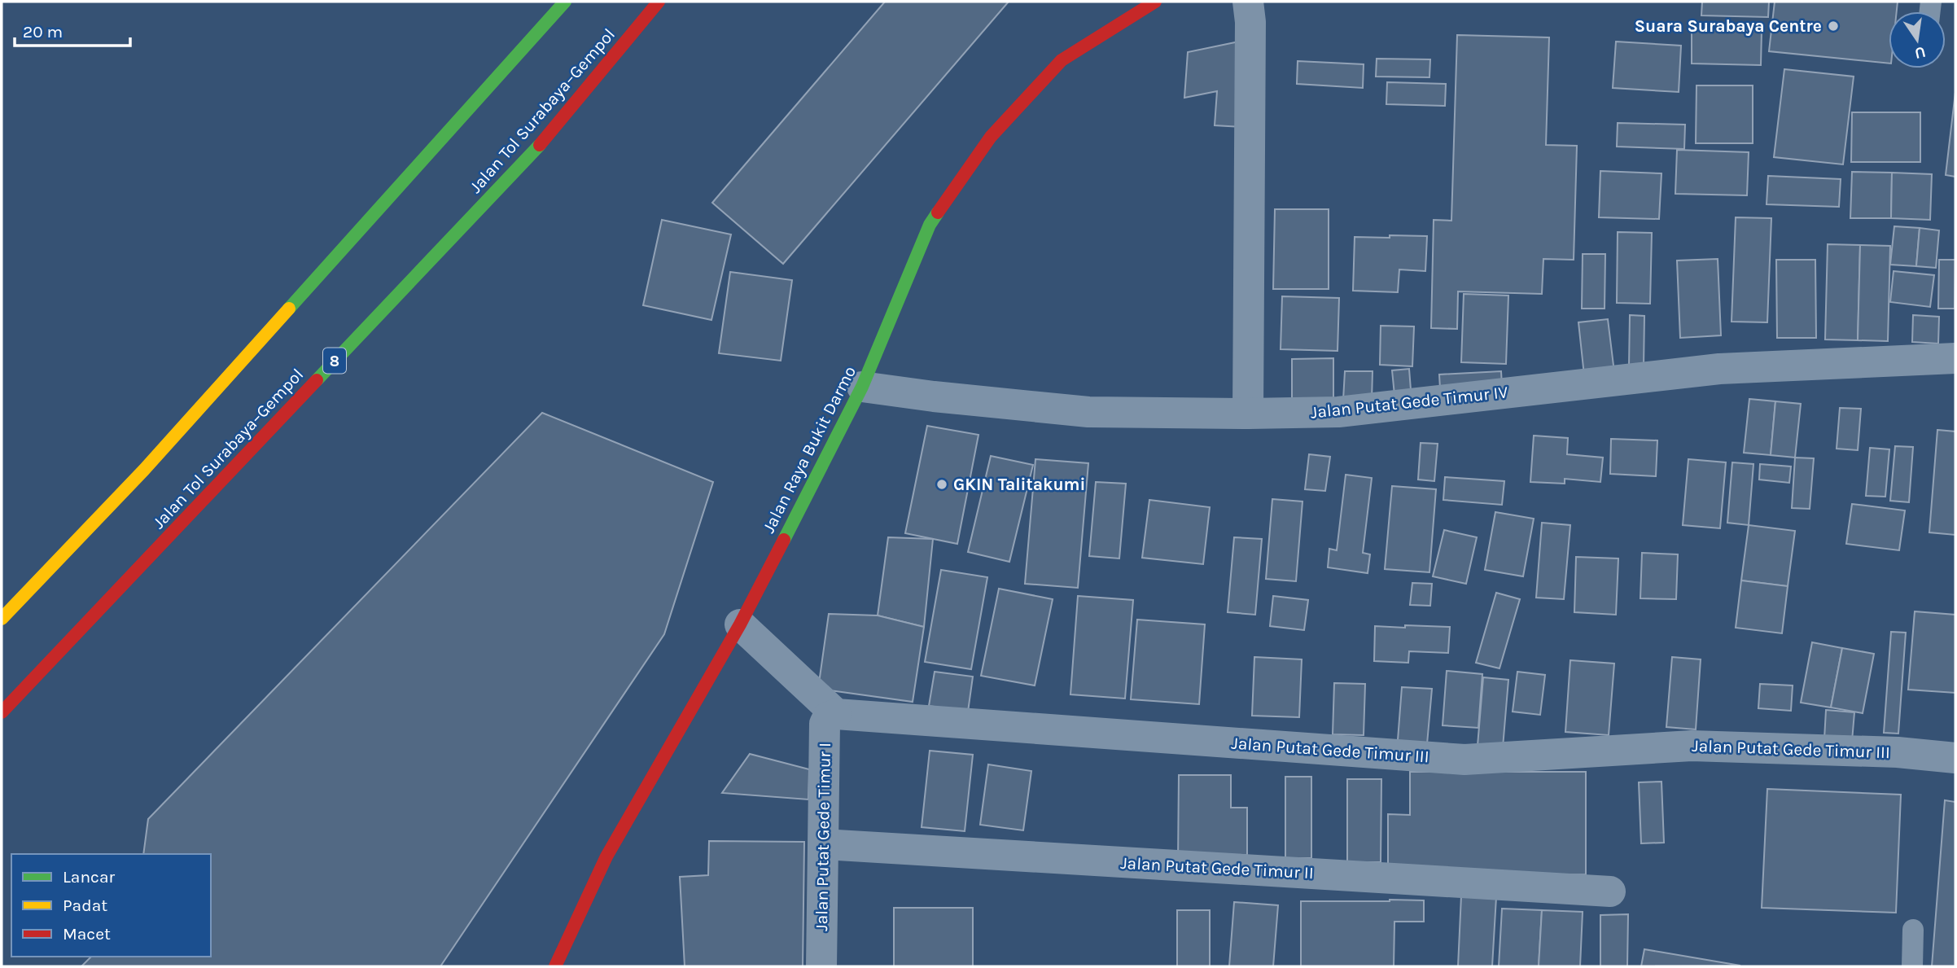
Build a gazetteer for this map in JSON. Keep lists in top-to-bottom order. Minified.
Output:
{"streets":{"main road":["Jalan Tol Surabaya–Gempol","8","Jalan Raya Bukit Darmo"],"street":["Jalan Putat Gede Timur IV","Jalan Putat Gede Timur III","Jalan Putat Gede Timur I","Jalan Putat Gede Timur II"]},"crossings":[["Jalan Putat Gede Timur IV","Jalan Raya Bukit Darmo"],["Jalan Putat Gede Timur III","Jalan Putat Gede Timur I"],["Jalan Putat Gede Timur I","Jalan Putat Gede Timur II"]],"places":["Suara Surabaya Centre","GKIN Talitakumi"],"legend":["Lancar","Padat","Macet"],"scale_bar":"20 m","north":"bottom"}
